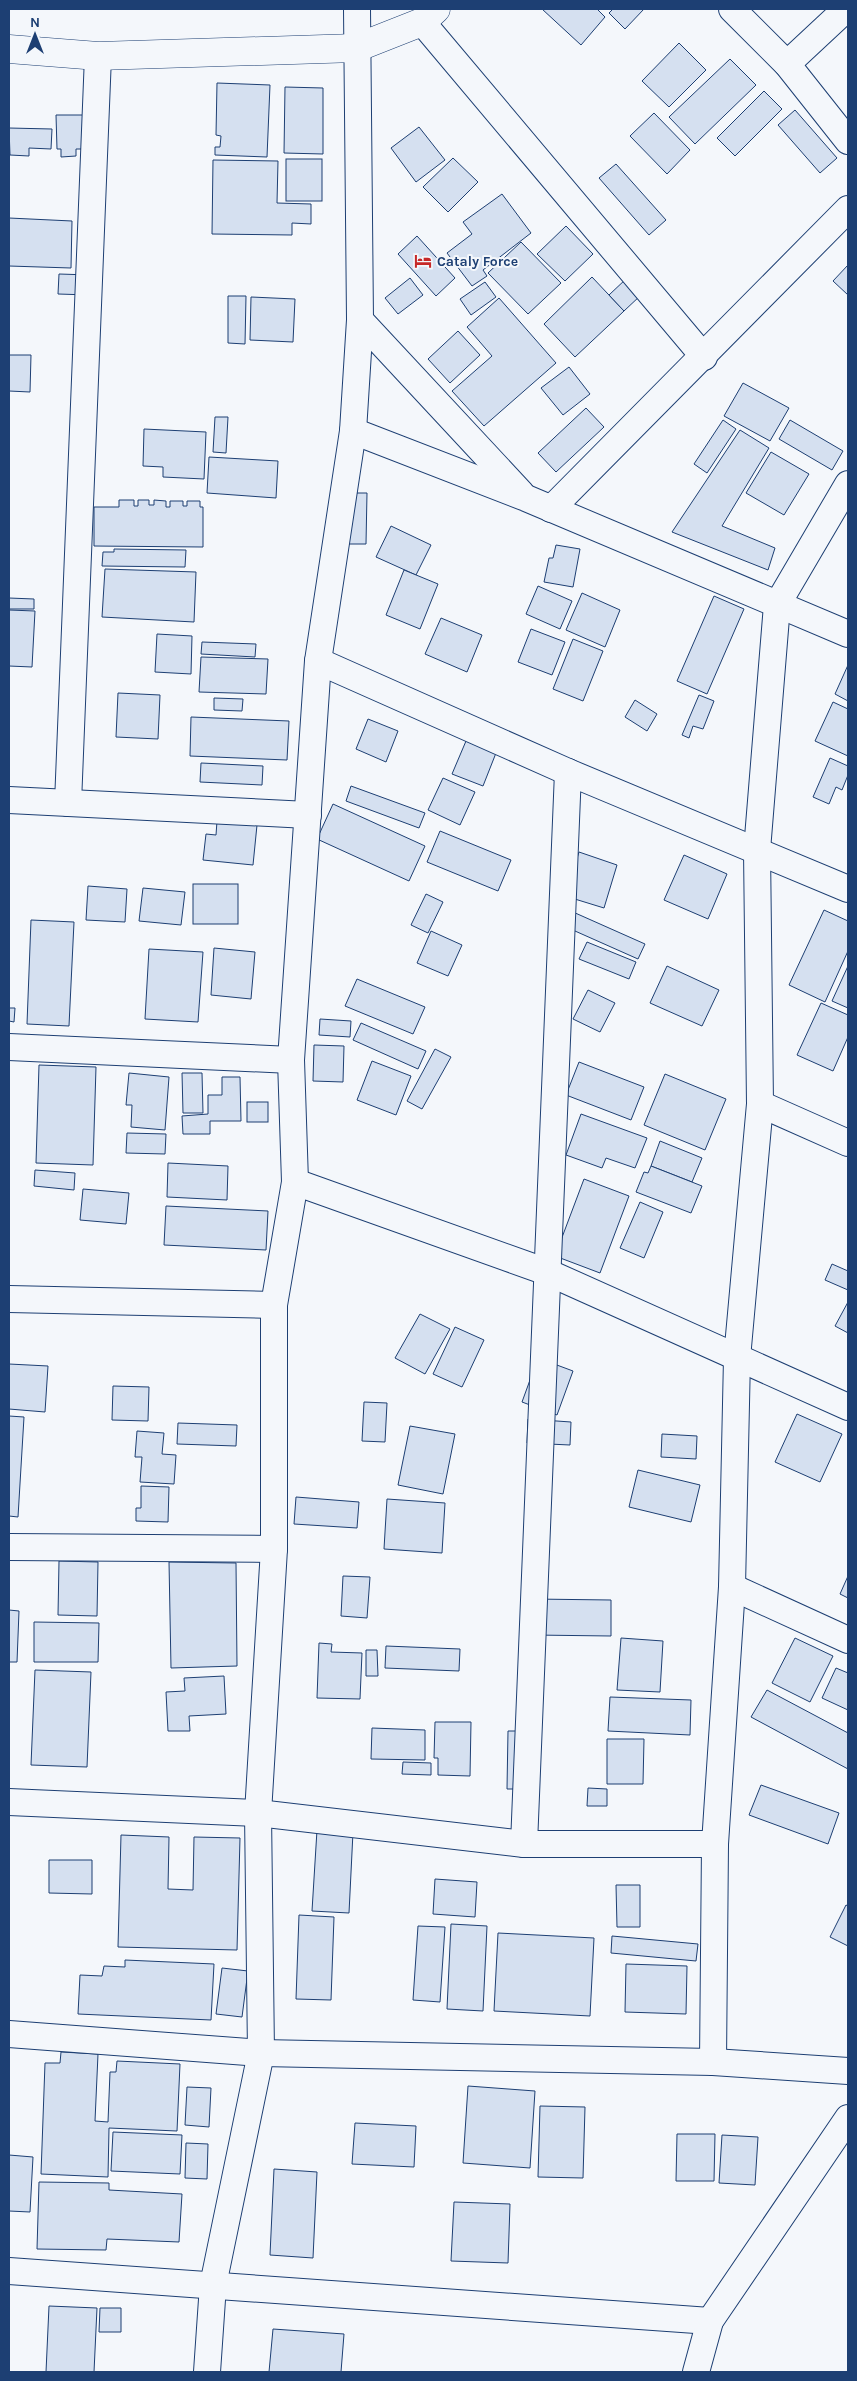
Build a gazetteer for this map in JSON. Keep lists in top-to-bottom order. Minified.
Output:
{"places":{"hotel":["Cataly Force"]},"north":"top"}
